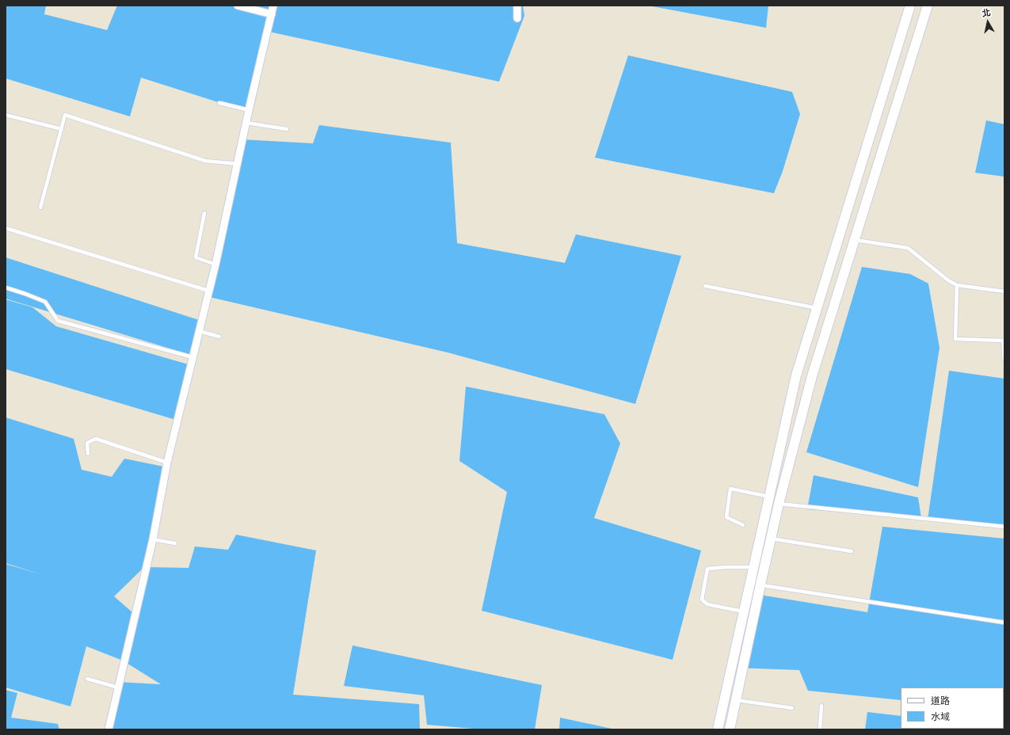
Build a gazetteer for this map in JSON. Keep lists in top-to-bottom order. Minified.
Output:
{"legend":["道路","水域"],"north":"top"}
